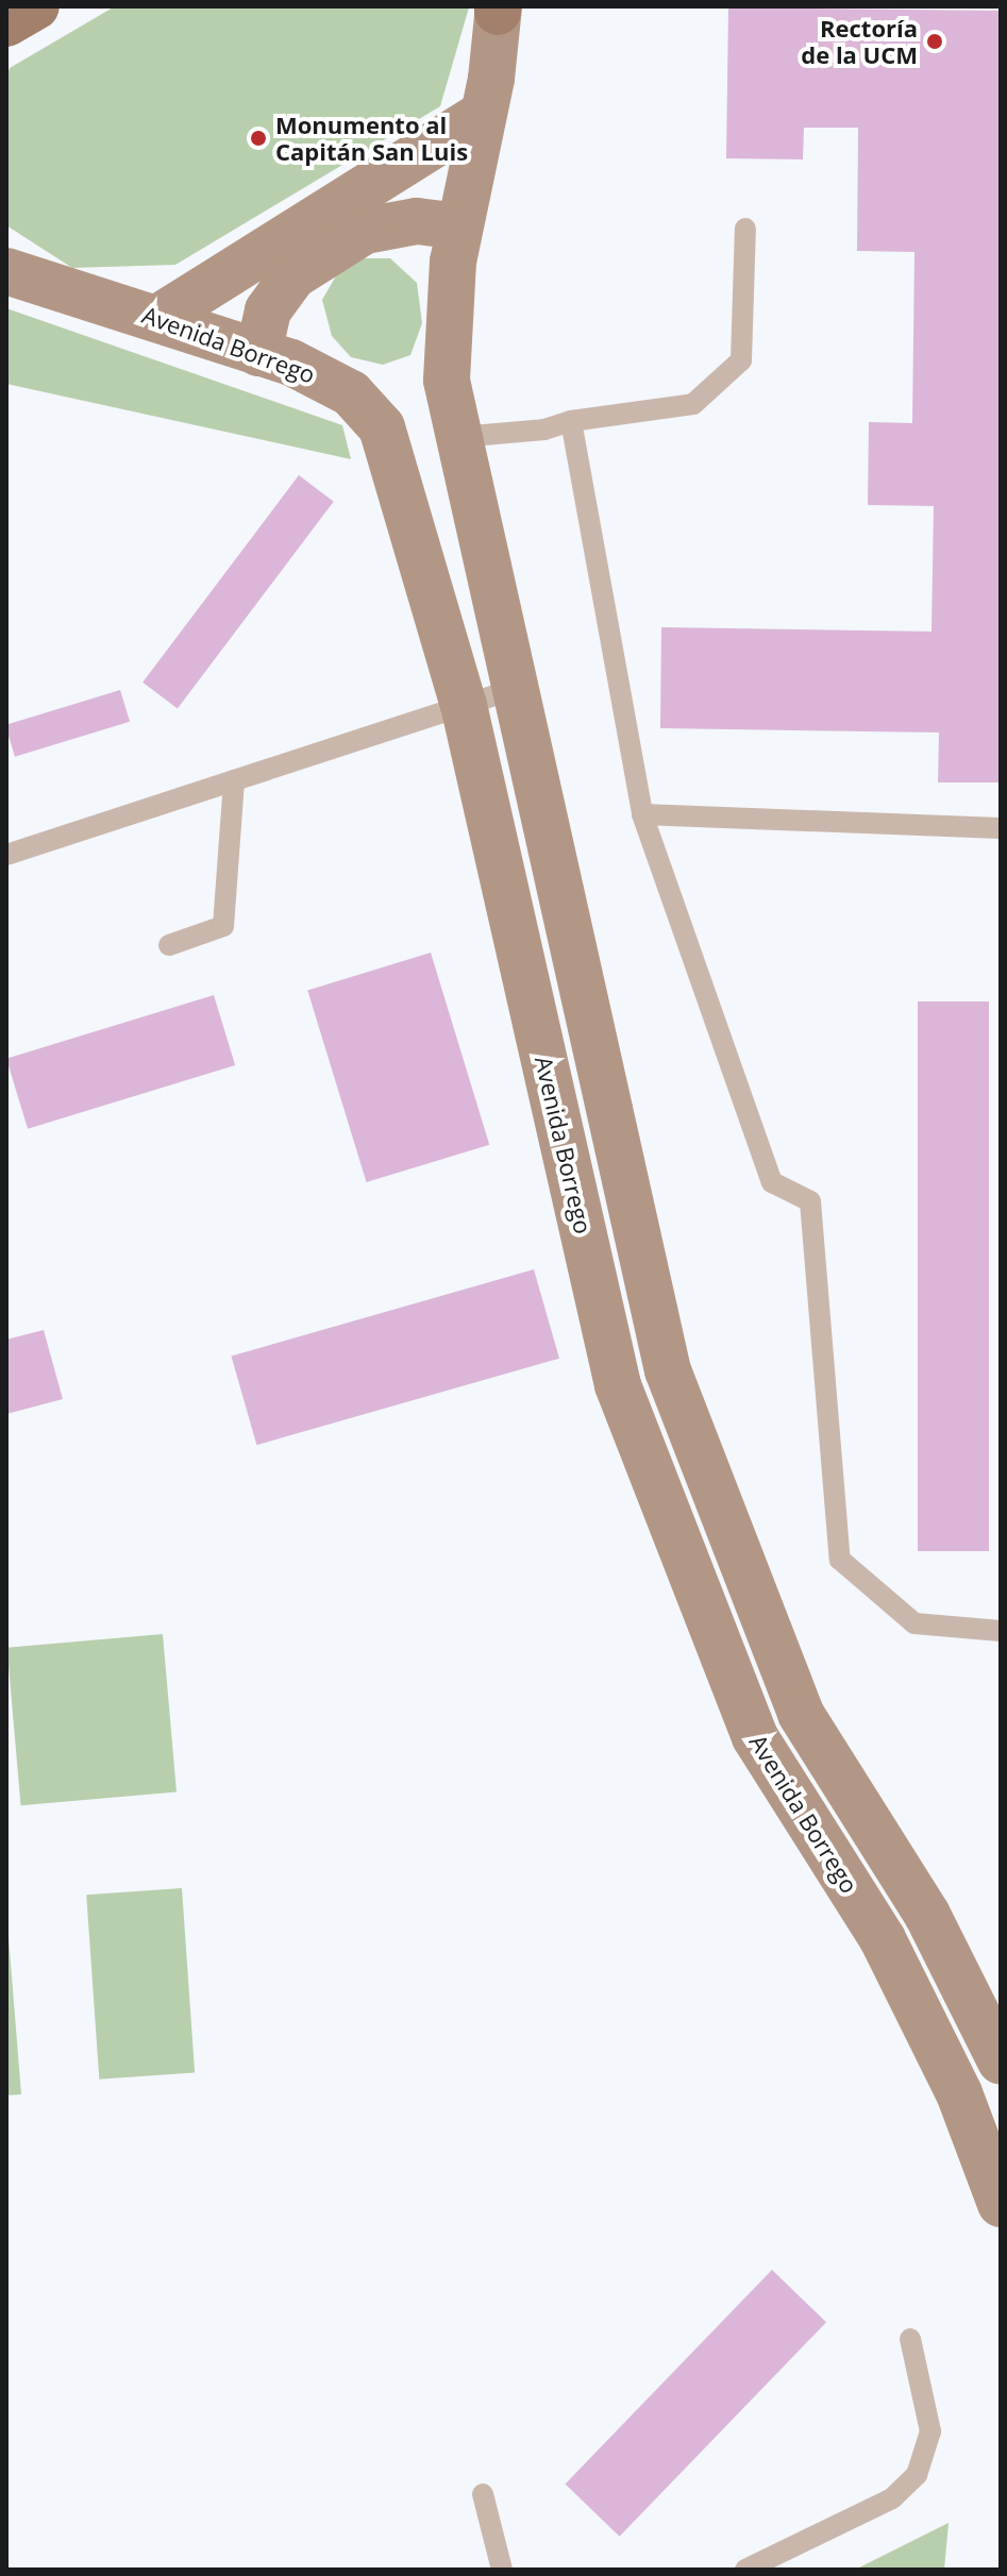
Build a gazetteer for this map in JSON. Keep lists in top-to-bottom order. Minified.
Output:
{"streets":{"main road":["Avenida Borrego"]},"places":["Rectoría de la UCM","Monumento al Capitán San Luis"]}
